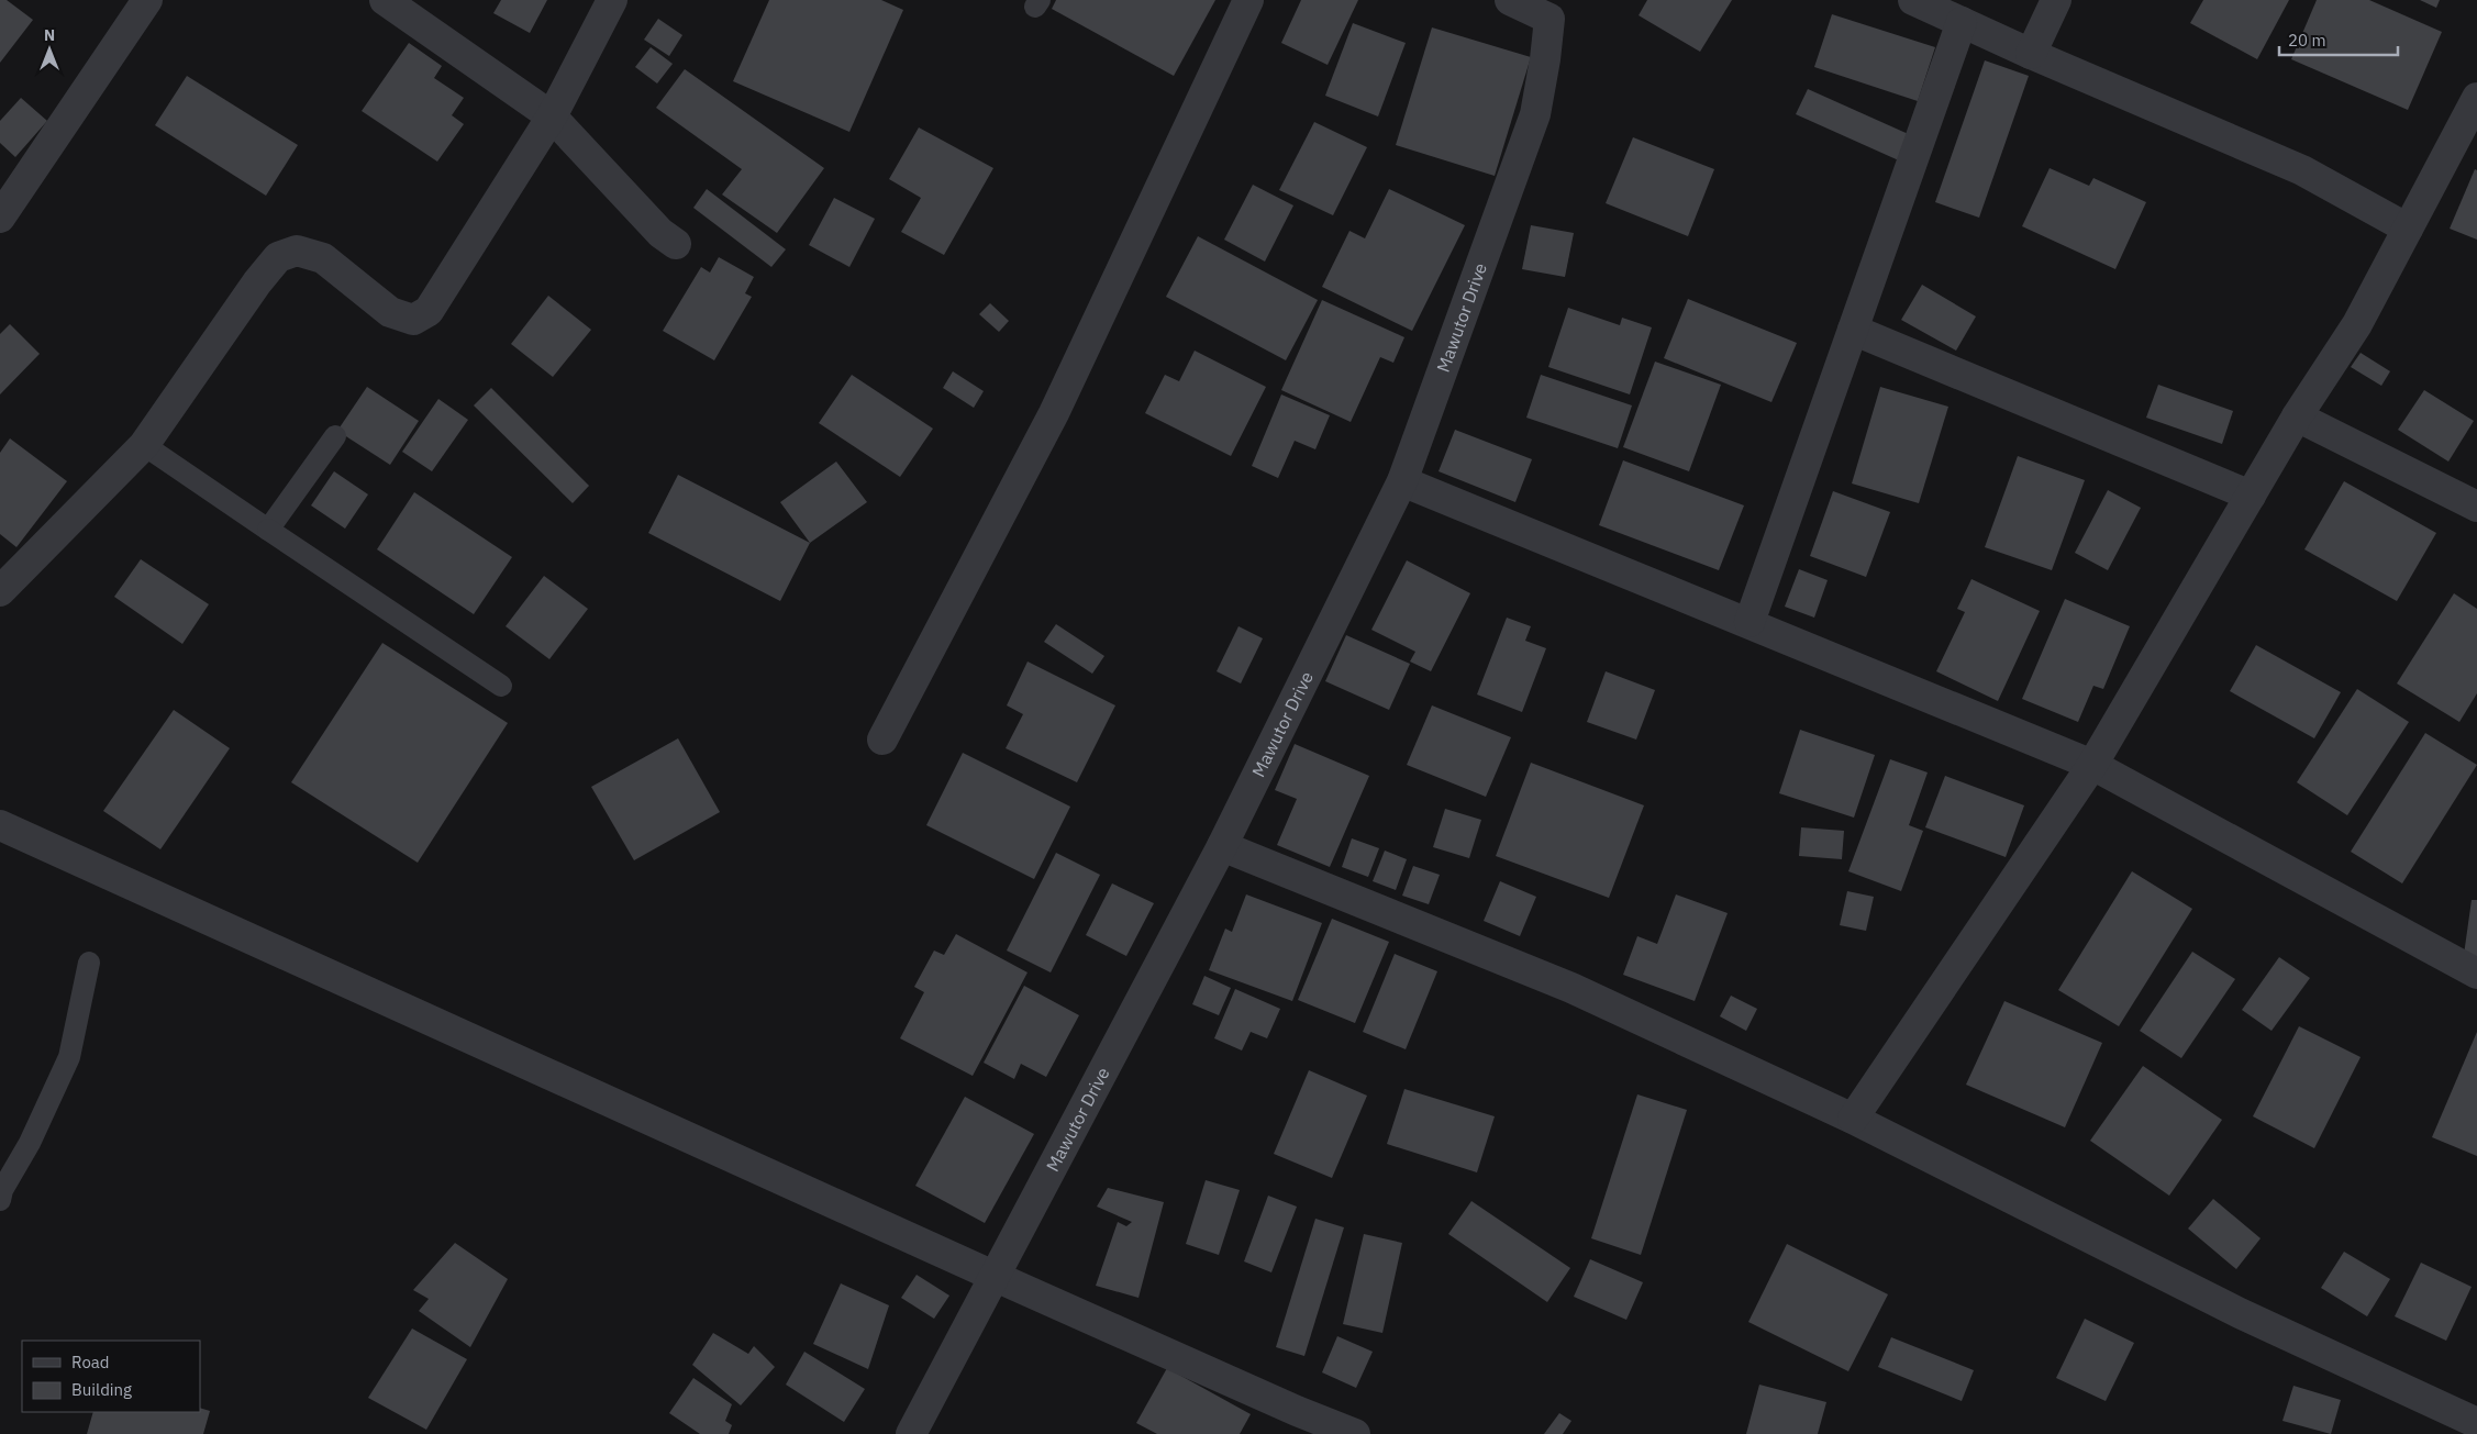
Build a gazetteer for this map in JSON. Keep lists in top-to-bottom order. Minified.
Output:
{"streets":{"street":["Mawutor Drive"]},"legend":["Road","Building"],"scale_bar":"20 m","north":"top"}
